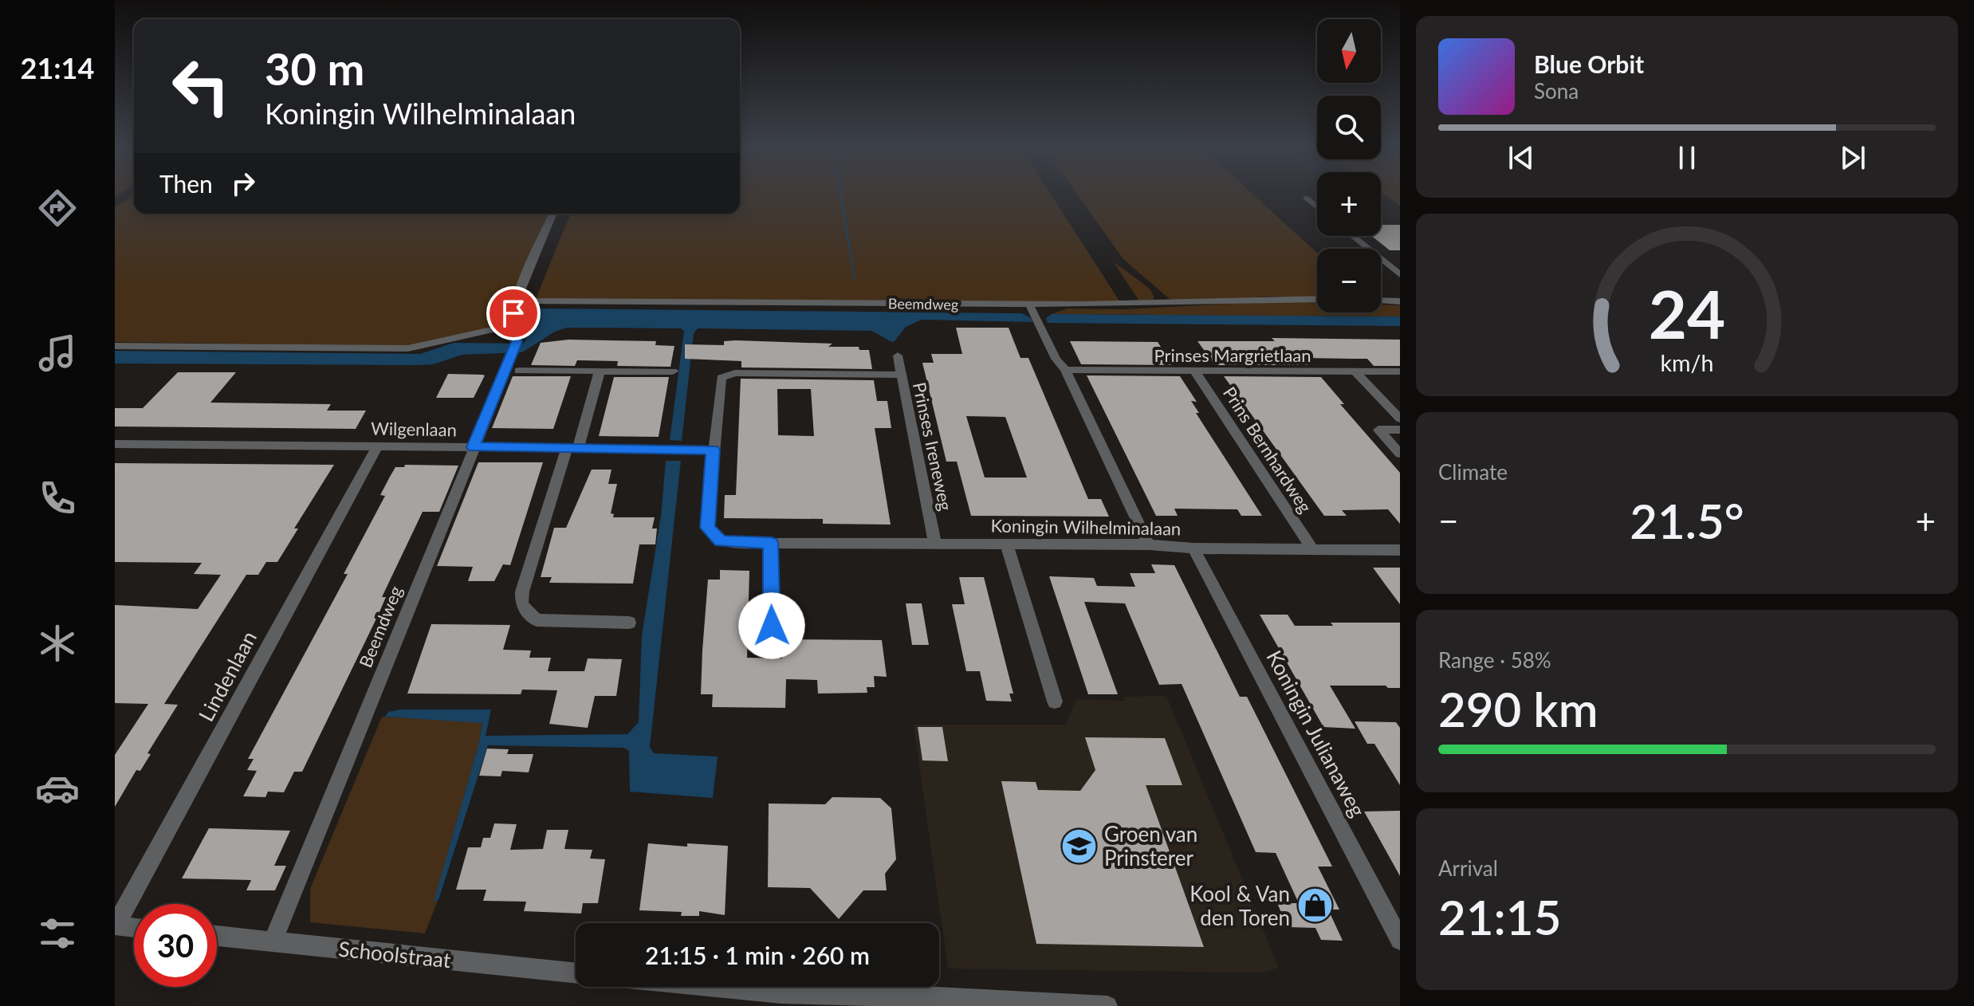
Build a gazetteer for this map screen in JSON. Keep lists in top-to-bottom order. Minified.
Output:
{"streets":{"street":["Beemdweg","Prinses Margrietlaan","Wilgenlaan","Prinses Ireneweg","Prins Bernhardweg","Koningin Wilhelminalaan","Lindenlaan","Koningin Julianaweg","Schoolstraat"]},"crossings":[["Beemdweg","Wilgenlaan"],["Beemdweg","Schoolstraat"],["Prinses Margrietlaan","Prins Bernhardweg"],["Wilgenlaan","Koningin Wilhelminalaan"],["Wilgenlaan","Lindenlaan"],["Prinses Ireneweg","Koningin Wilhelminalaan"],["Prins Bernhardweg","Koningin Wilhelminalaan"],["Koningin Wilhelminalaan","Koningin Julianaweg"]],"places":{"school or university":["Groen van Prinsterer"],"shop":["Kool & Van den Toren"]},"north":"bottom","page":{"tabs":"21:14","map_buttons":["+","−"],"turn":["30 m","Koningin Wilhelminalaan"],"song":["Blue Orbit","Sona"],"then":"Then","tile":["Climate",["Range · 58%","290 km"],["Arrival","21:15"]],"heat":["−","21.5°","+"],"limit":"30","trip":"21:15 · 1 min · 260 m","gauge":["24","km/h"]}}
